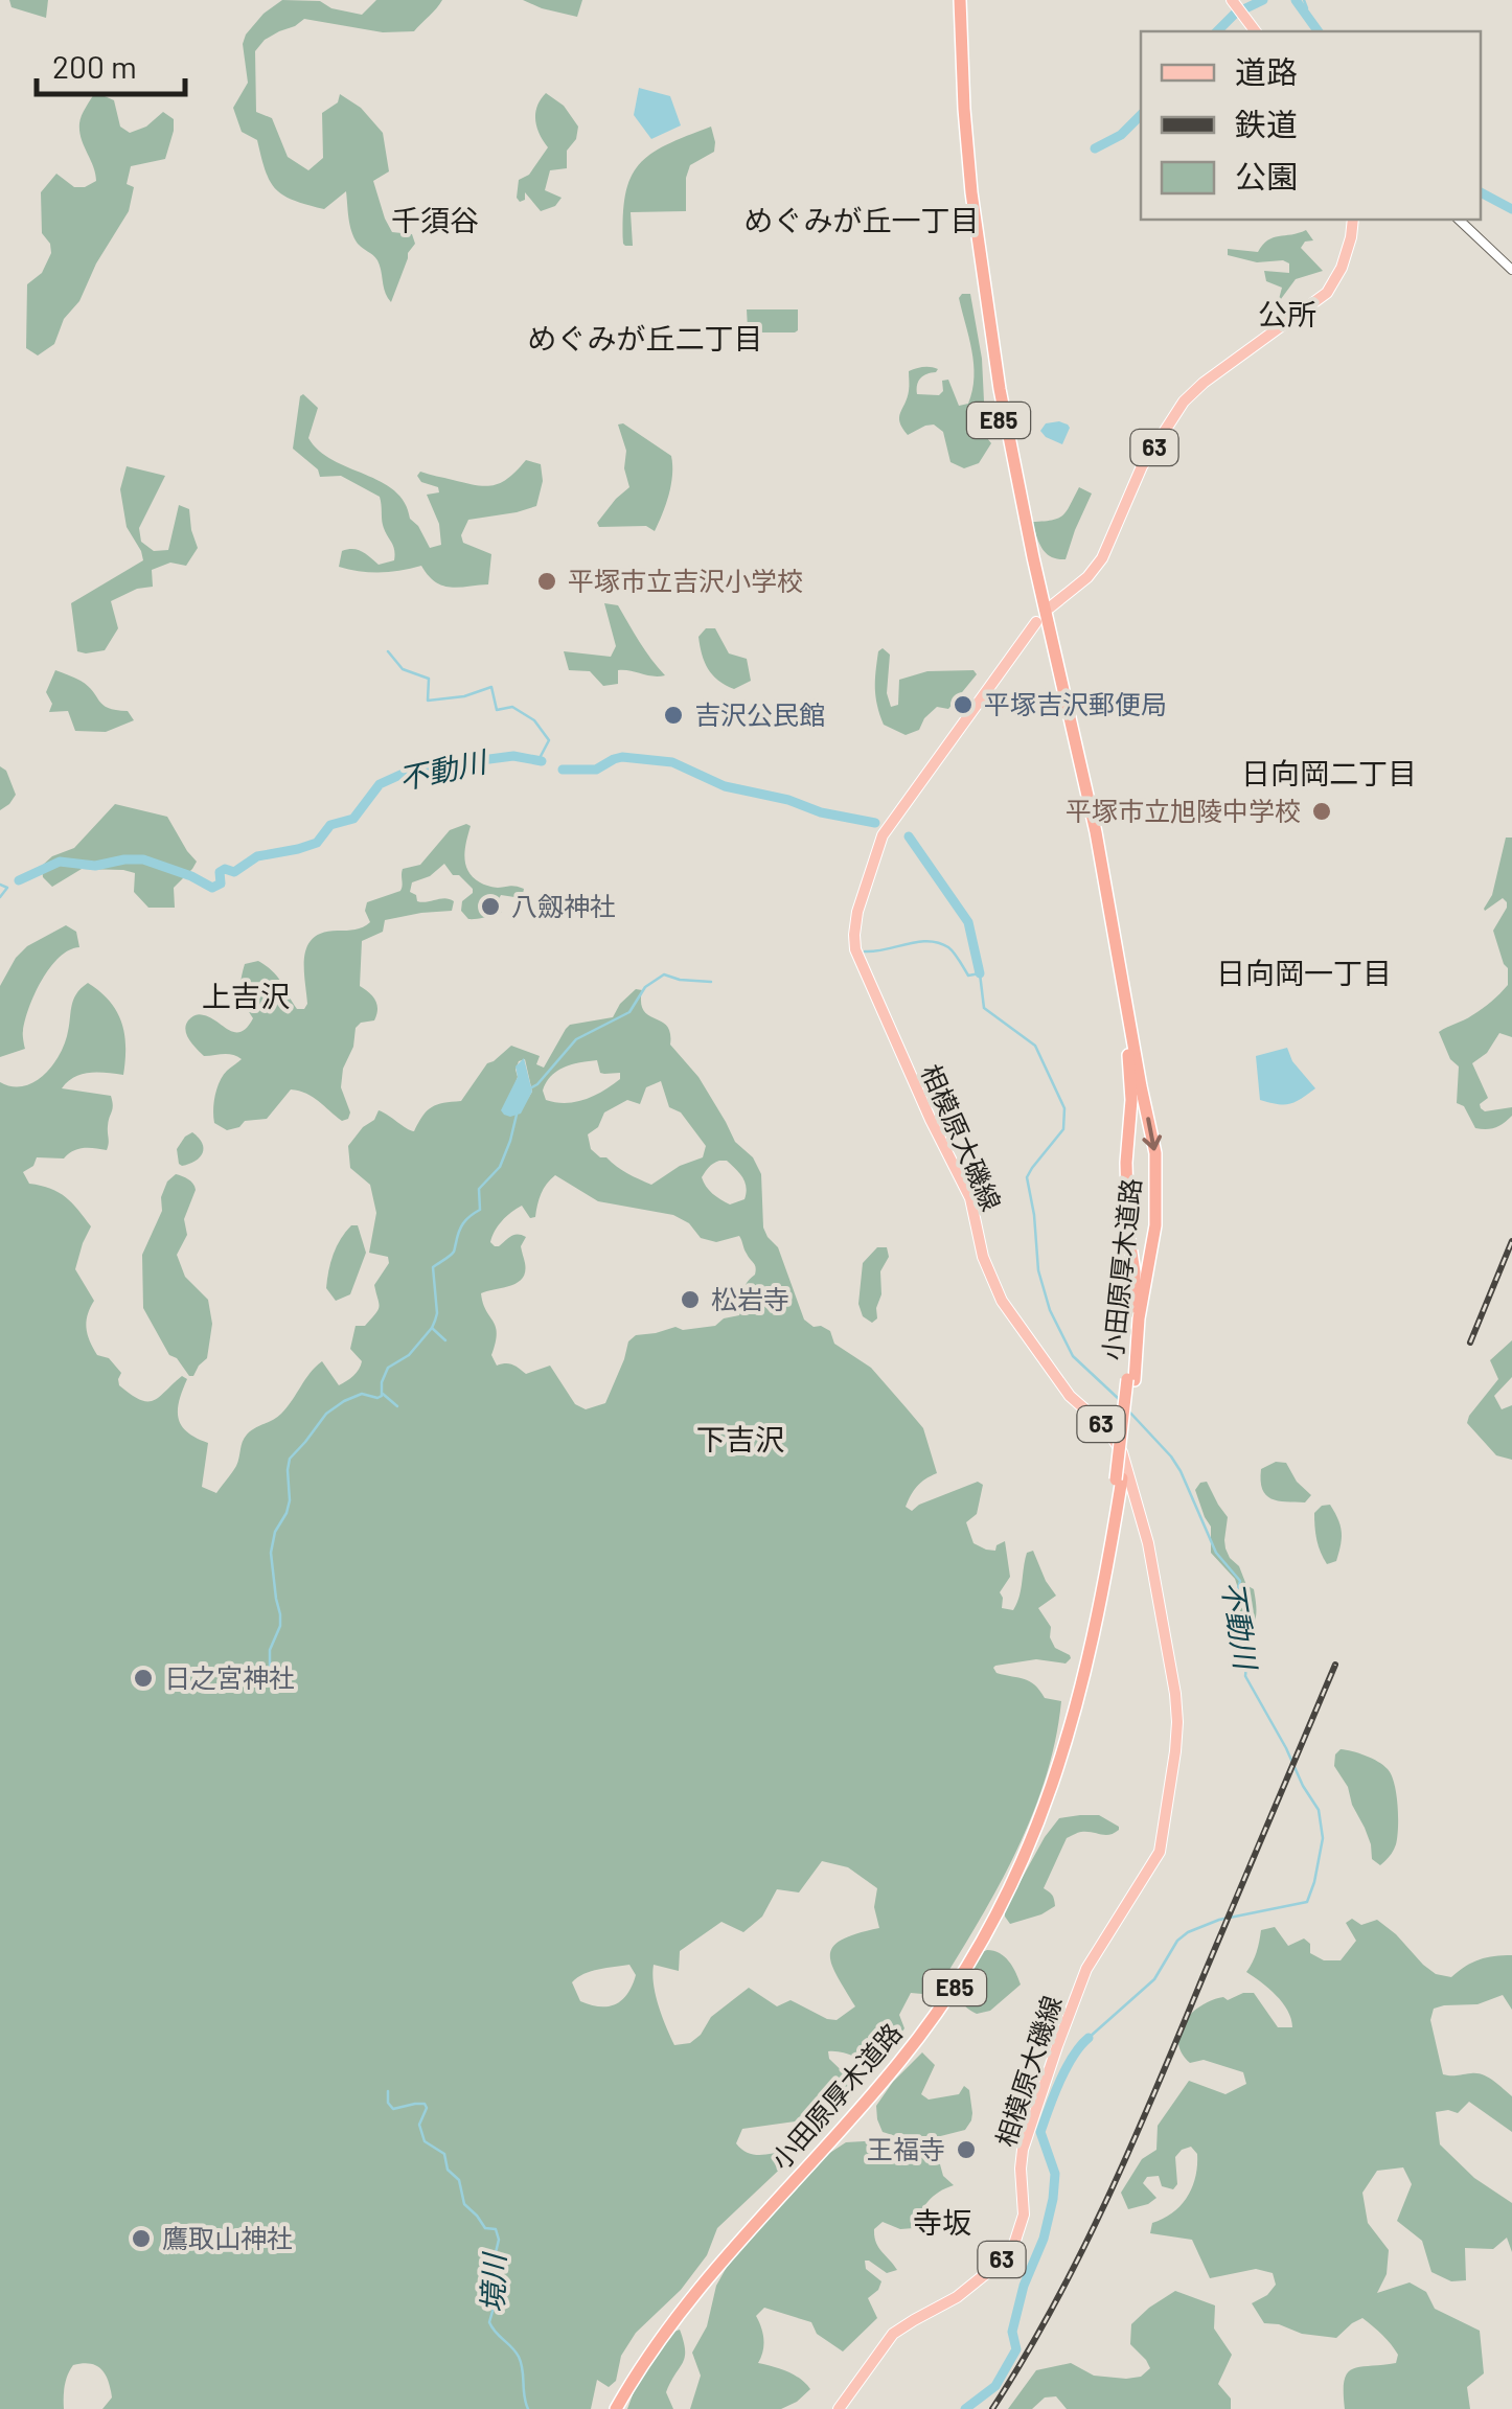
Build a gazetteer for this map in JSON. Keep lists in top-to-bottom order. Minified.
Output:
{"streets":{"highway":["E85","小田原厚木道路"],"main road":["63","相模原大磯線"]},"districts":["千須谷","めぐみが丘一丁目","公所","めぐみが丘二丁目","日向岡二丁目","日向岡一丁目","上吉沢","下吉沢","寺坂"],"water":["不動川","境川"],"places":["平塚市立吉沢小学校","平塚吉沢郵便局","吉沢公民館","平塚市立旭陵中学校","八劔神社","松岩寺","日之宮神社","王福寺","鷹取山神社"],"legend":["道路","鉄道","公園"],"scale_bar":"200 m"}
